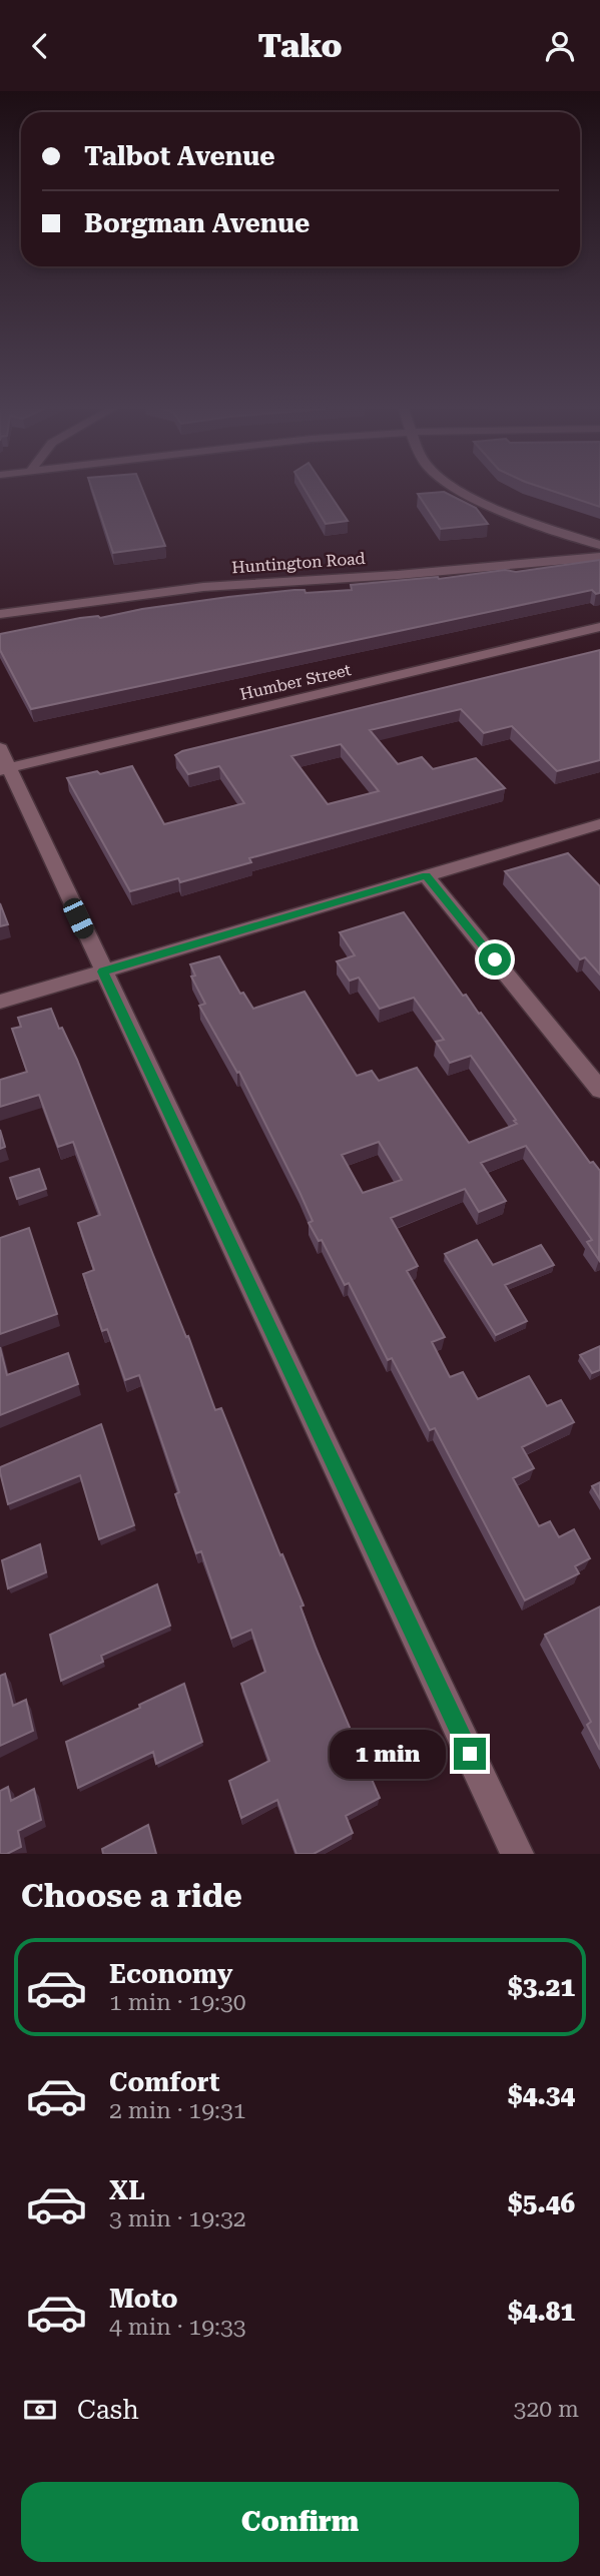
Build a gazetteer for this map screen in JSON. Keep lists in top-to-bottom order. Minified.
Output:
{"streets":{"street":["Huntington Road","Humber Street"]},"page":{"header":"Tako","banner":["Talbot Avenue","Borgman Avenue"],"bubble":"1 min","heading":"Choose a ride","list":[{"name":"Economy","note":"1 min · 19:30","value":"$3.21"},{"name":"Comfort","note":"2 min · 19:31","value":"$4.34"},{"name":"XL","note":"3 min · 19:32","value":"$5.46"},{"name":"Moto","note":"4 min · 19:33","value":"$4.81"}],"pay":["Cash","320 m"],"buttons":"Confirm"}}
